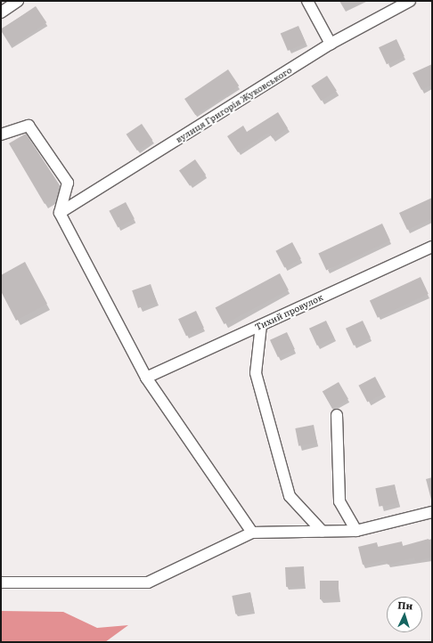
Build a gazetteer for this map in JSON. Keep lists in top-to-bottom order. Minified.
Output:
{"streets":{"street":["вулиця Григорія Жуковського","Тихий провулок"]},"north":"top"}
